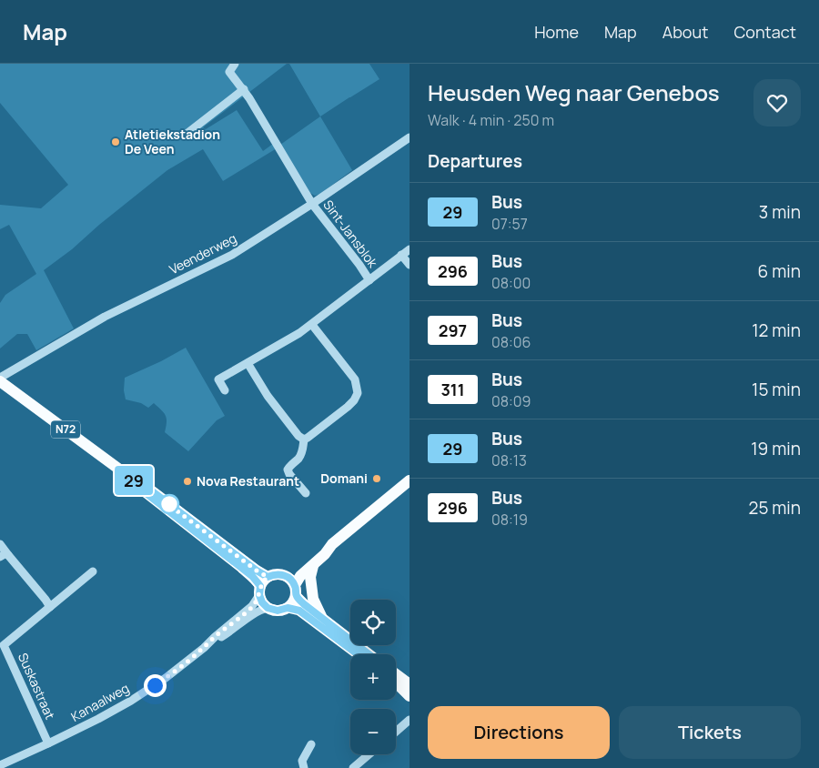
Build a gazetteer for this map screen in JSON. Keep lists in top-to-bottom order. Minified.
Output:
{"streets":{"main road":["N72"],"street":["Sint-Jansblok","Veenderweg","Suskastraat","Kanaalweg"]},"crossings":[["Sint-Jansblok","Veenderweg"],["Veenderweg","N72"],["N72","Kanaalweg"],["Suskastraat","Kanaalweg"]],"places":["Atletiekstadion De Veen","Domani","Nova Restaurant"],"lines":["bus line 29"],"page":{"header":"Map","nav":["Home","Map","About","Contact"],"on_map":"29","heading":[["Heusden Weg naar Genebos","Walk · 4 min · 250 m"],"Departures"],"list":[{"mark":"29","name":"Bus","note":"07:57","value":"3 min"},{"mark":"296","name":"Bus","note":"08:00","value":"6 min"},{"mark":"297","name":"Bus","note":"08:06","value":"12 min"},{"mark":"311","name":"Bus","note":"08:09","value":"15 min"},{"mark":"29","name":"Bus","note":"08:13","value":"19 min"},{"mark":"296","name":"Bus","note":"08:19","value":"25 min"}],"map_buttons":["+","−"],"buttons":["Directions","Tickets"]}}
